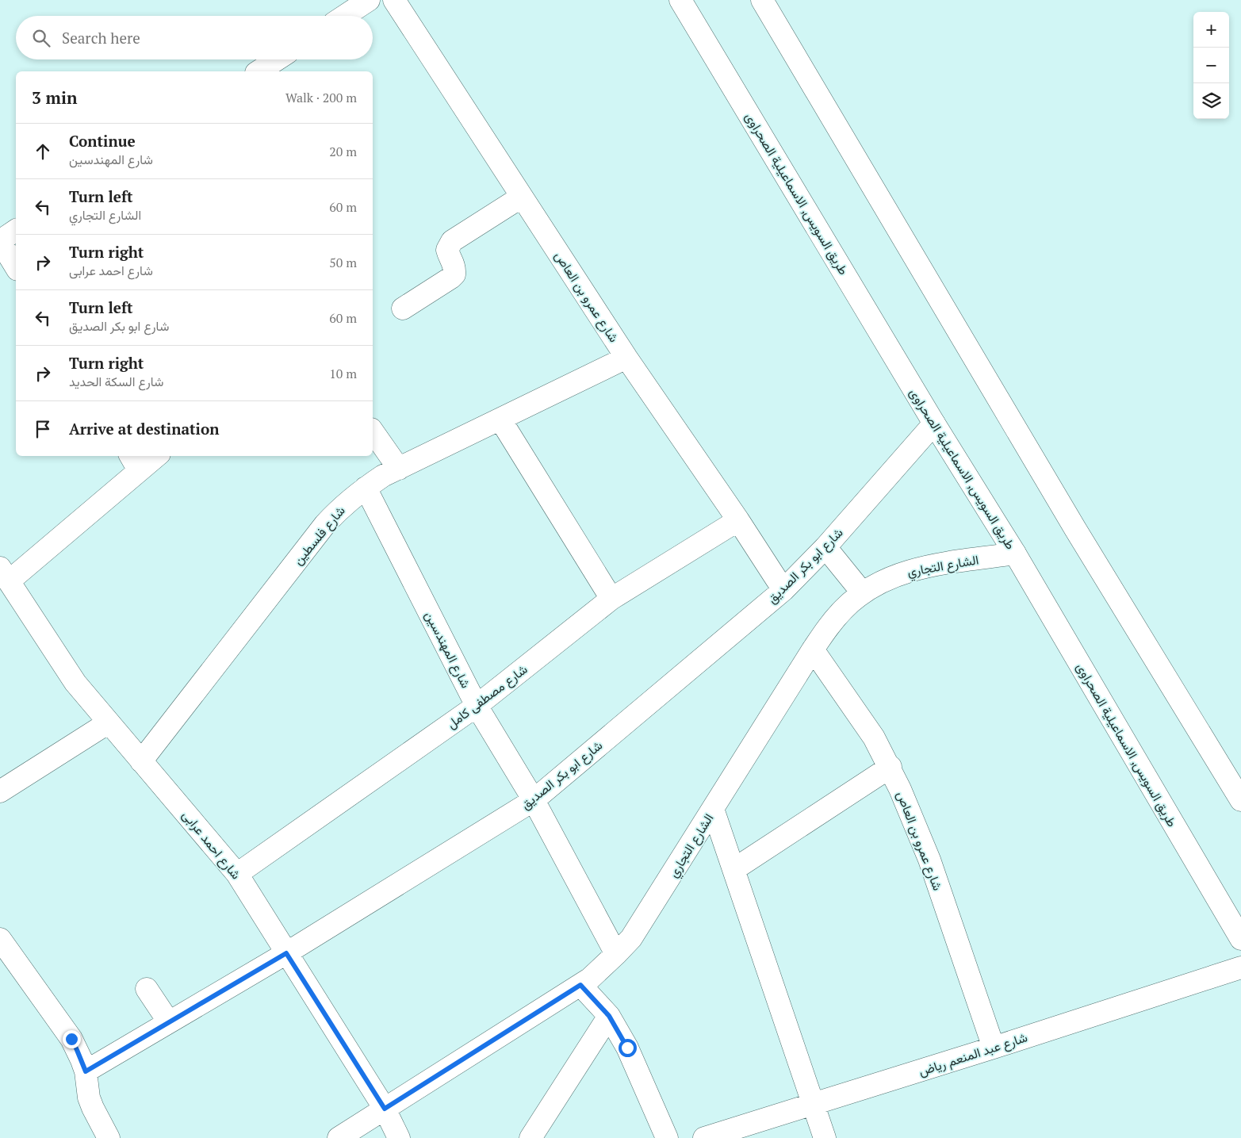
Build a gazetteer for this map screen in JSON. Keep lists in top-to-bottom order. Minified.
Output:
{"streets":{"main road":["طريق السويس, الاسماعيلية الصحراوى","شارع عمرو بن العاص","شارع فلسطين","شارع ابو بكر الصديق","الشارع التجاري","شارع المهندسين","شارع مصطفى كامل","شارع احمد عرابى","شارع عبد المنعم رياض"]},"crossings":[["طريق السويس, الاسماعيلية الصحراوى","شارع ابو بكر الصديق"],["طريق السويس, الاسماعيلية الصحراوى","الشارع التجاري"],["شارع عمرو بن العاص","شارع فلسطين"],["شارع عمرو بن العاص","شارع ابو بكر الصديق"],["شارع عمرو بن العاص","الشارع التجاري"],["شارع عمرو بن العاص","شارع مصطفى كامل"],["شارع عمرو بن العاص","شارع عبد المنعم رياض"],["شارع فلسطين","شارع المهندسين"],["شارع فلسطين","شارع احمد عرابى"],["شارع ابو بكر الصديق","شارع المهندسين"],["شارع ابو بكر الصديق","شارع احمد عرابى"],["الشارع التجاري","شارع المهندسين"],["الشارع التجاري","شارع احمد عرابى"],["شارع المهندسين","شارع مصطفى كامل"],["شارع مصطفى كامل","شارع احمد عرابى"]],"page":{"map_buttons":["+","−"],"search":"Search here","heading":["3 min","Walk · 200 m"],"list":[["Continue","شارع المهندسين","20 m"],["Turn left","الشارع التجاري","60 m"],["Turn right","شارع احمد عرابى","50 m"],["Turn left","شارع ابو بكر الصديق","60 m"],["Turn right","شارع السكة الحديد","10 m"],"Arrive at destination"]}}
